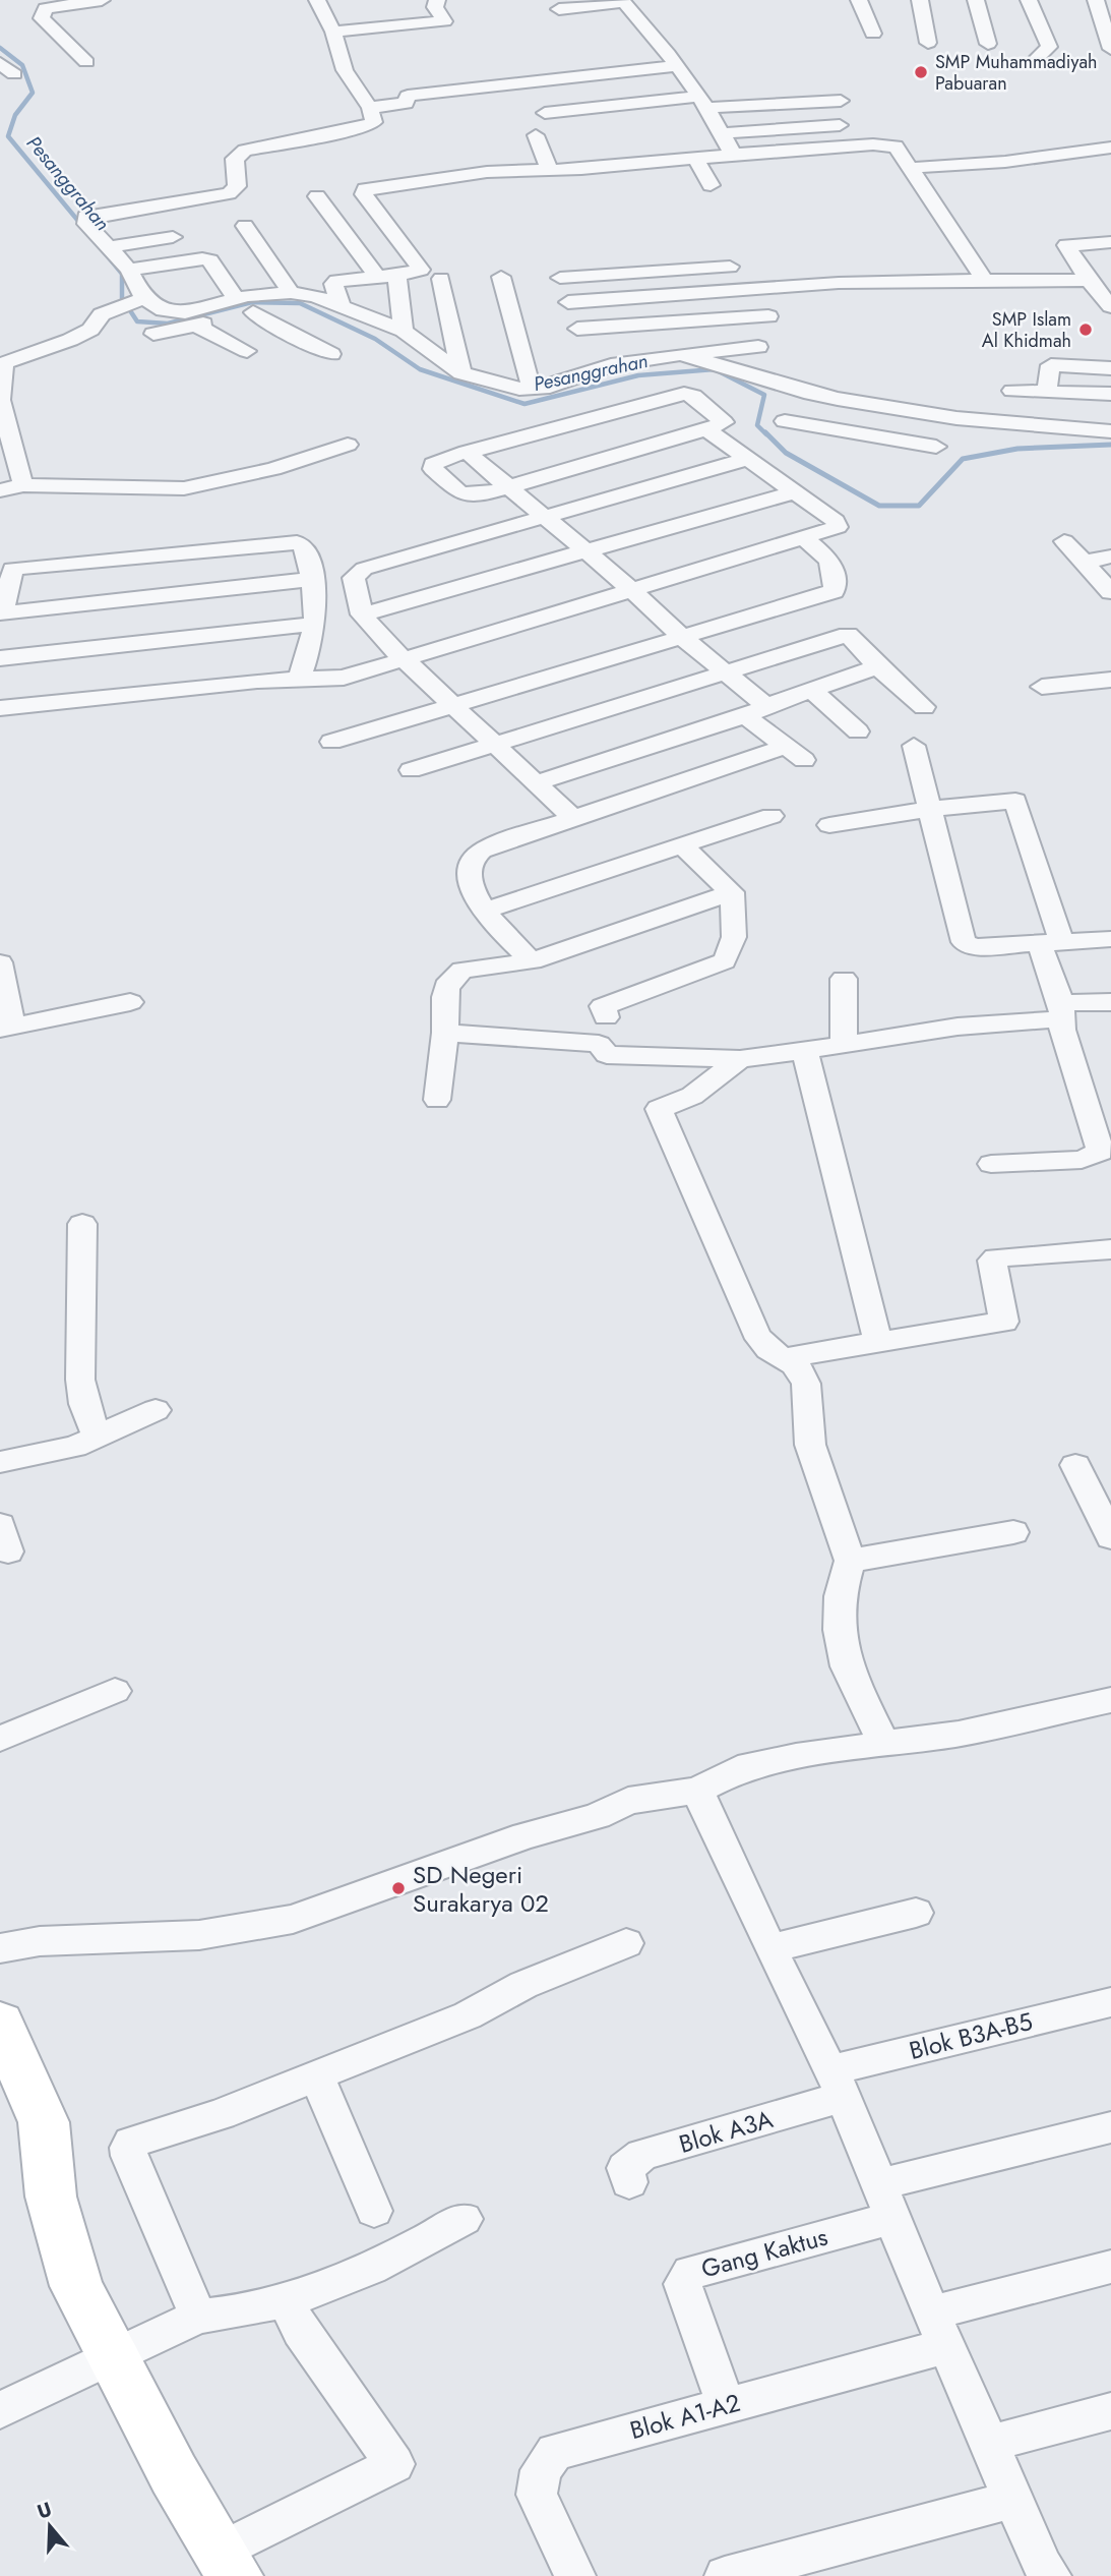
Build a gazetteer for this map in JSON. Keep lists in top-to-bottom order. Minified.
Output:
{"streets":{"street":["Blok B3A-B5","Blok A3A","Gang Kaktus","Blok A1-A2"]},"crossings":[["Blok B3A-B5","Blok A3A"],["Gang Kaktus","Blok A1-A2"]],"water":["Pesanggrahan"],"places":["SMP Muhammadiyah Pabuaran","SMP Islam Al Khidmah","SD Negeri Surakarya 02"],"north":"top"}
